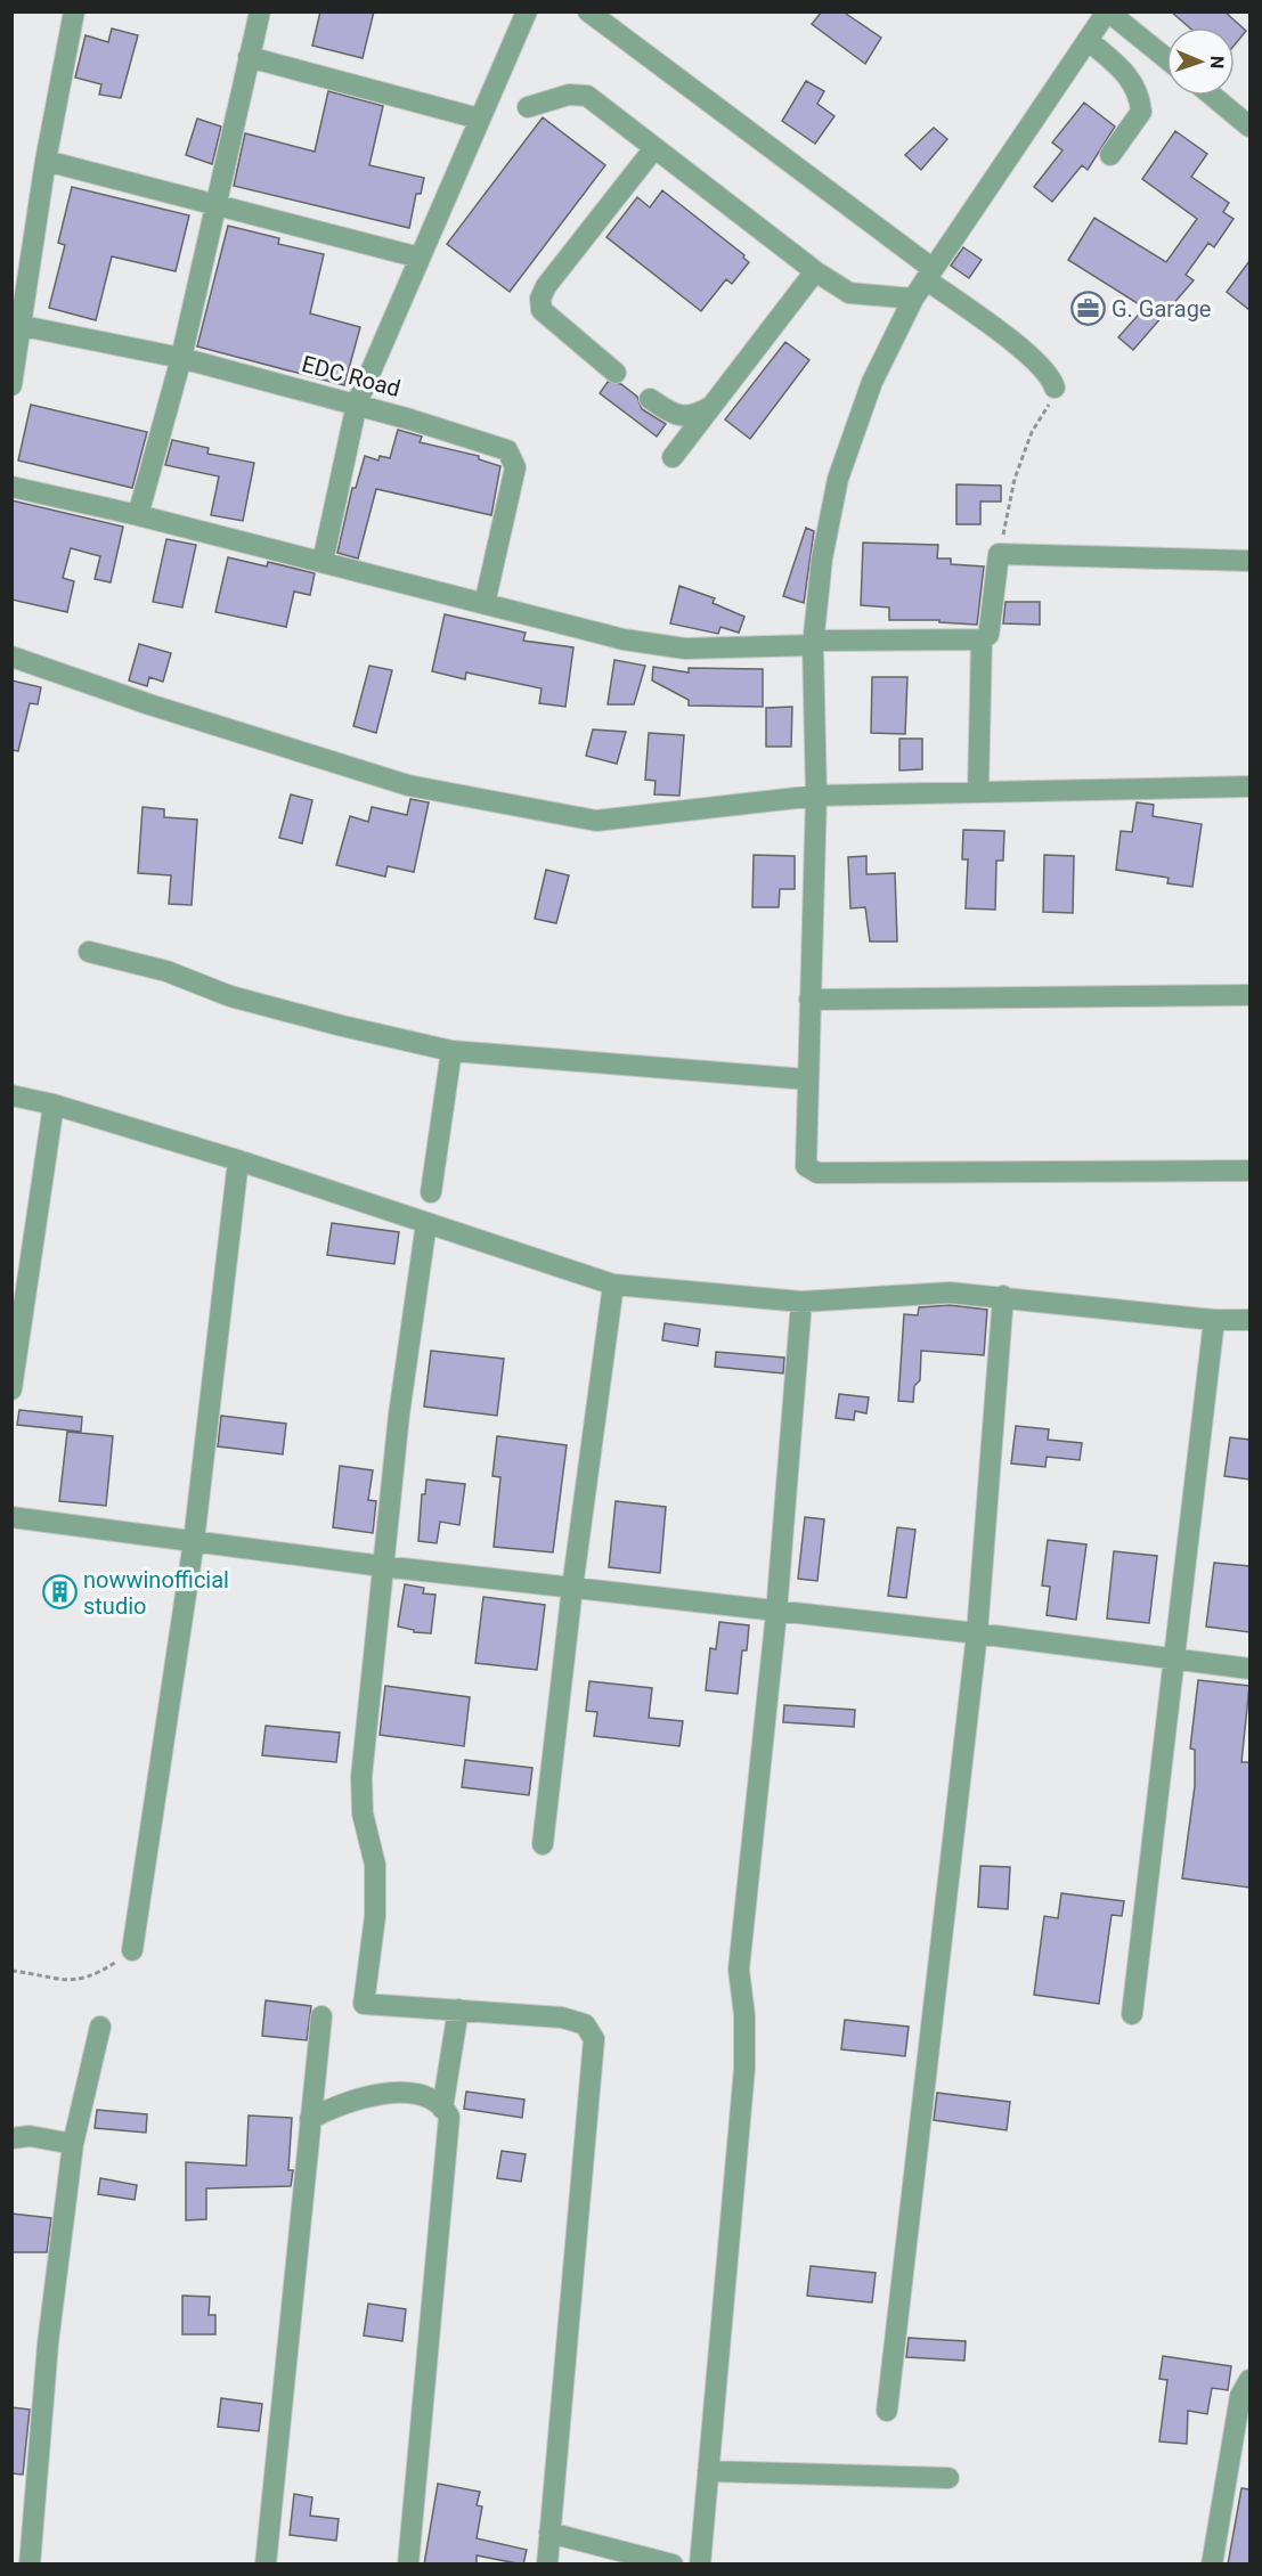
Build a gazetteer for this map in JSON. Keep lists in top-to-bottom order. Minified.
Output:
{"streets":{"street":["EDC Road"]},"places":{"office":["G. Garage"],"building":["nowwinofficial studio"]},"north":"right"}
